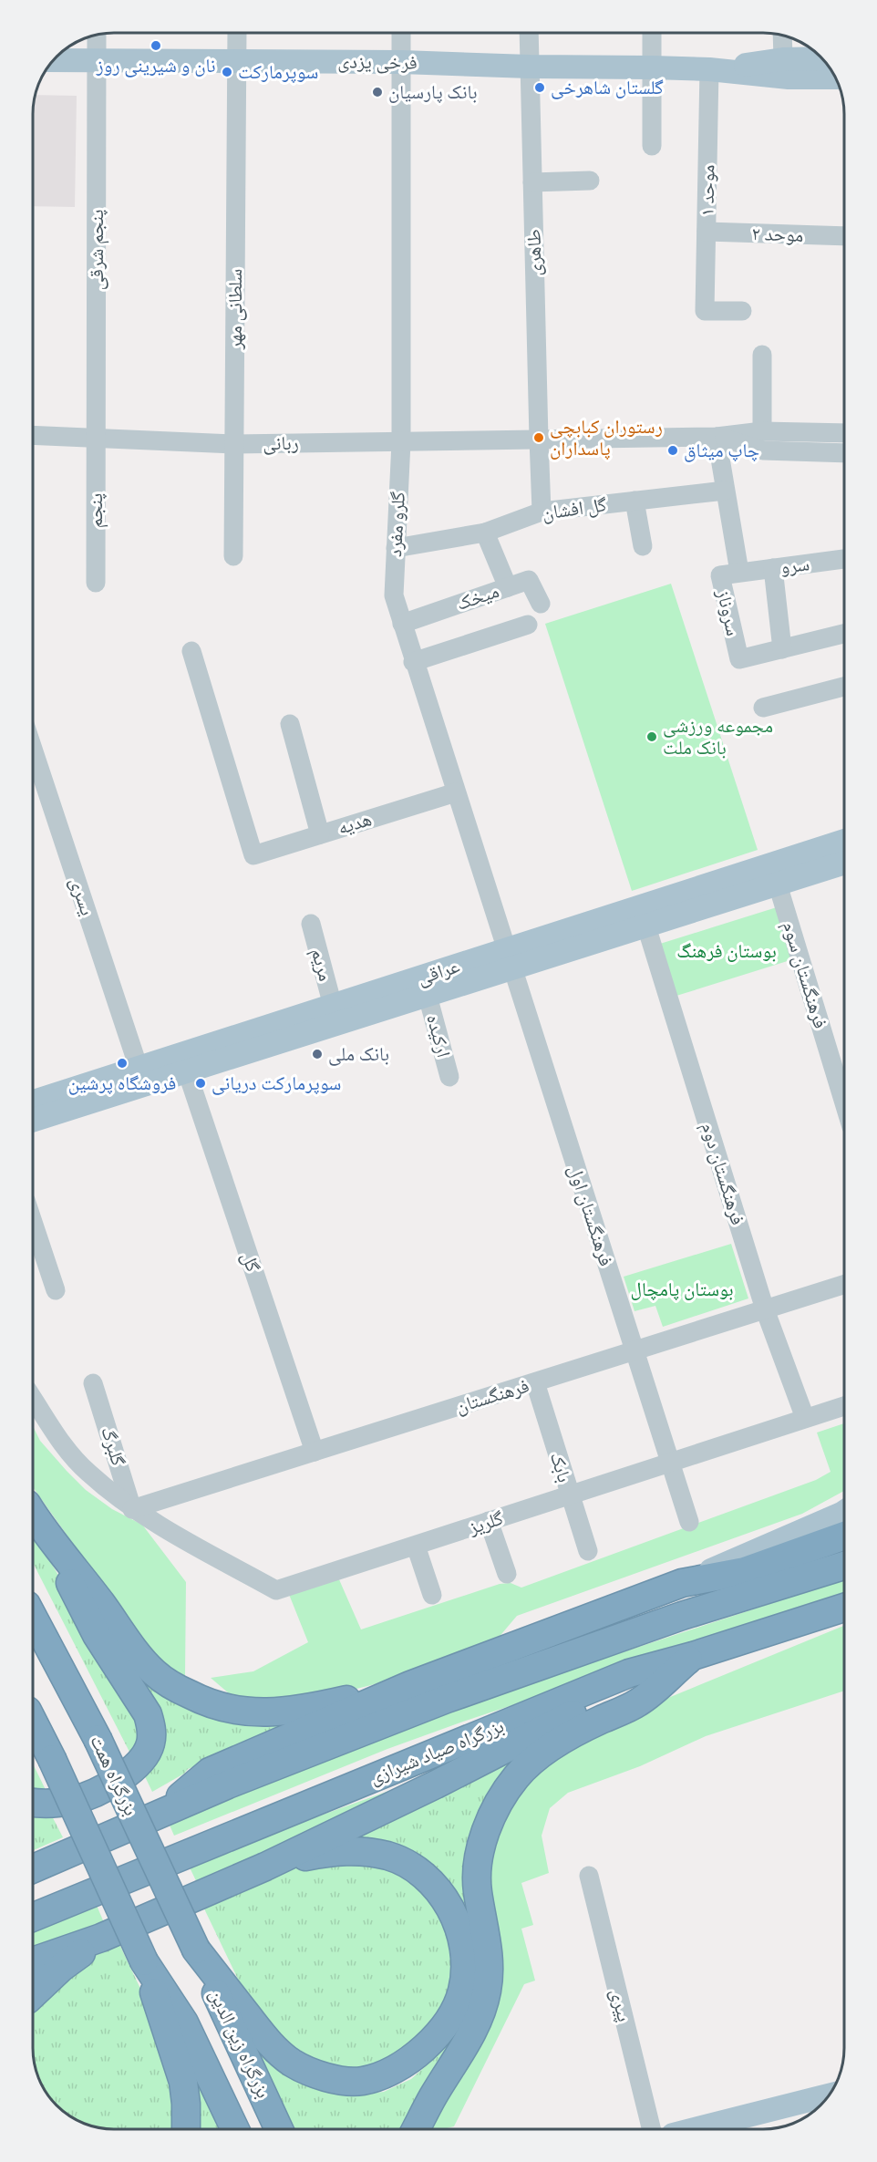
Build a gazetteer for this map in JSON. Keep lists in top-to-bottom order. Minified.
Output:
{"streets":{"highway":["بزرگراه صیاد شیرازی","بزرگراه همت","بزرگراه زین الدین"],"main road":["فرخی یزدی","عراقی"],"street":["موحد ۱","موحد ۲","پنجم شرقی","طاهری","سلطانی مهر","ربانی","گل افشان","پنجم","گلرو مفرد","سرو","میخک","سروناز","هدیه","یسری","مریم","فرهنگستان سوم","ارکیده","فرهنگستان دوم","فرهنگستان اول","گل","فرهنگستان","گلبرگ","بابک","گلریز","پیری"]},"crossings":[["فرخی یزدی","موحد ۱"],["فرخی یزدی","پنجم شرقی"],["فرخی یزدی","طاهری"],["فرخی یزدی","سلطانی مهر"],["فرخی یزدی","گلرو مفرد"],["موحد ۱","موحد ۲"],["پنجم شرقی","ربانی"],["پنجم شرقی","پنجم"],["طاهری","ربانی"],["طاهری","گل افشان"],["سلطانی مهر","ربانی"],["ربانی","پنجم"],["ربانی","گلرو مفرد"],["ربانی","سروناز"],["گل افشان","گلرو مفرد"],["گل افشان","سروناز"],["گلرو مفرد","میخک"],["گلرو مفرد","هدیه"],["گلرو مفرد","عراقی"],["گلرو مفرد","فرهنگستان اول"],["سرو","سروناز"],["یسری","عراقی"],["مریم","عراقی"],["عراقی","فرهنگستان سوم"],["عراقی","ارکیده"],["عراقی","فرهنگستان دوم"],["عراقی","فرهنگستان اول"],["عراقی","گل"],["فرهنگستان دوم","فرهنگستان"],["فرهنگستان دوم","گلریز"],["فرهنگستان اول","فرهنگستان"],["فرهنگستان اول","گلریز"],["گل","فرهنگستان"],["فرهنگستان","گلبرگ"],["فرهنگستان","بابک"],["فرهنگستان","گلریز"],["گلبرگ","گلریز"],["بابک","گلریز"],["بزرگراه همت","بزرگراه زین الدین"]],"parks":["بوستان فرهنگ","بوستان پامچال"],"places":["نان و شيرينى روز","سوپرمارکت","گلستان شاهرخى","بانک پارسیان","رستوران کبابچی پاسداران","چاپ میثاق","مجموعه ورزشی بانک ملت","بانک ملی","فروشگاه پرشین","سوپرمارکت دریانی"]}
